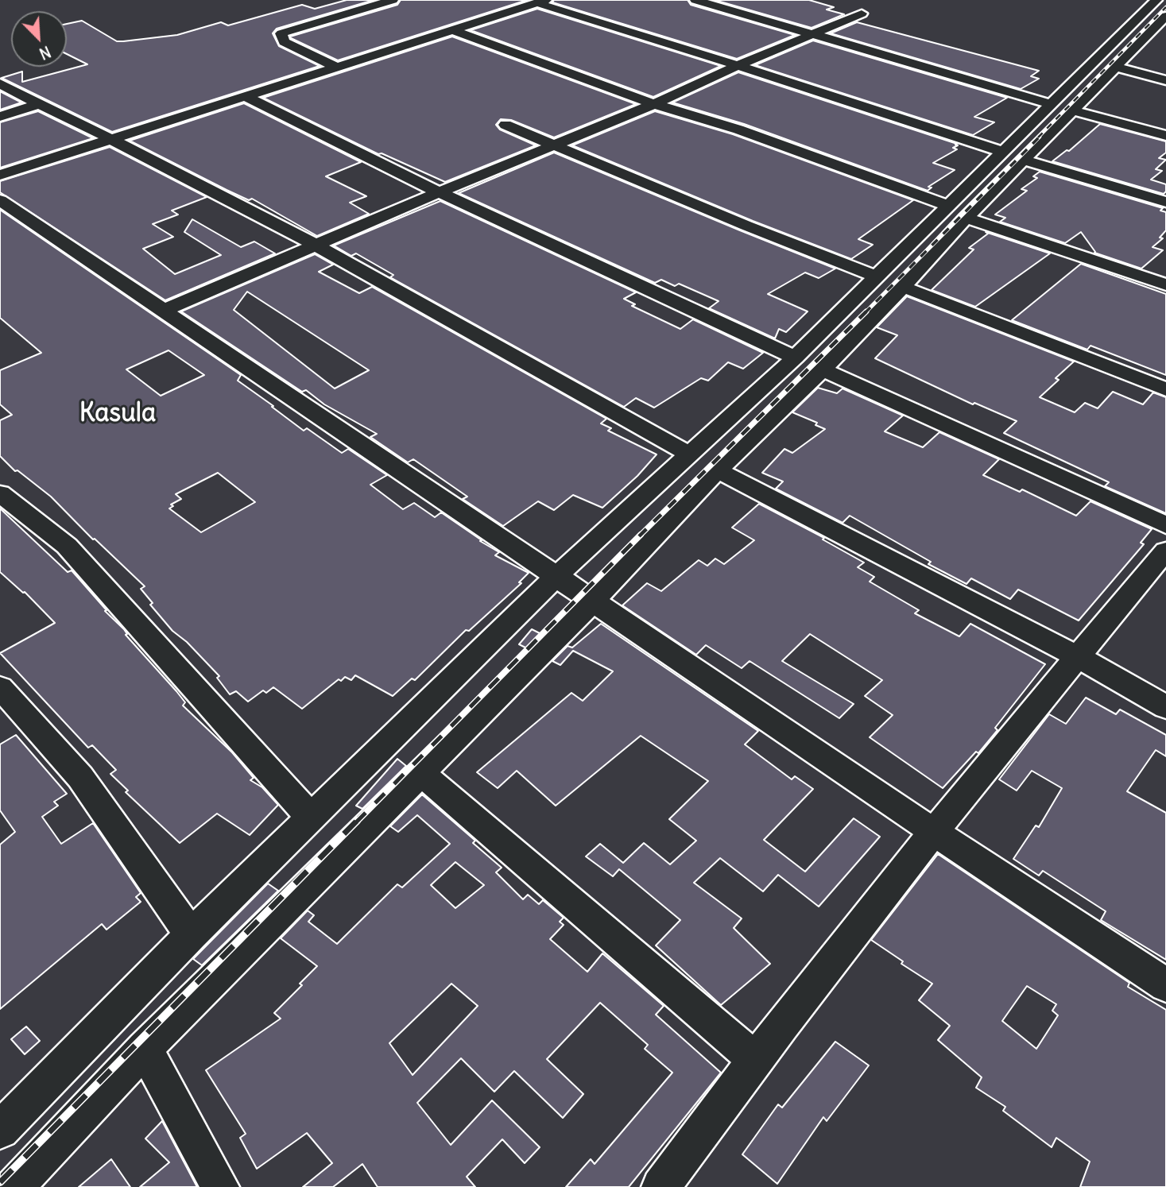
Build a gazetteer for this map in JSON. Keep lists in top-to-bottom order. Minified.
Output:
{"districts":["Kasula"],"north":"bottom right"}
